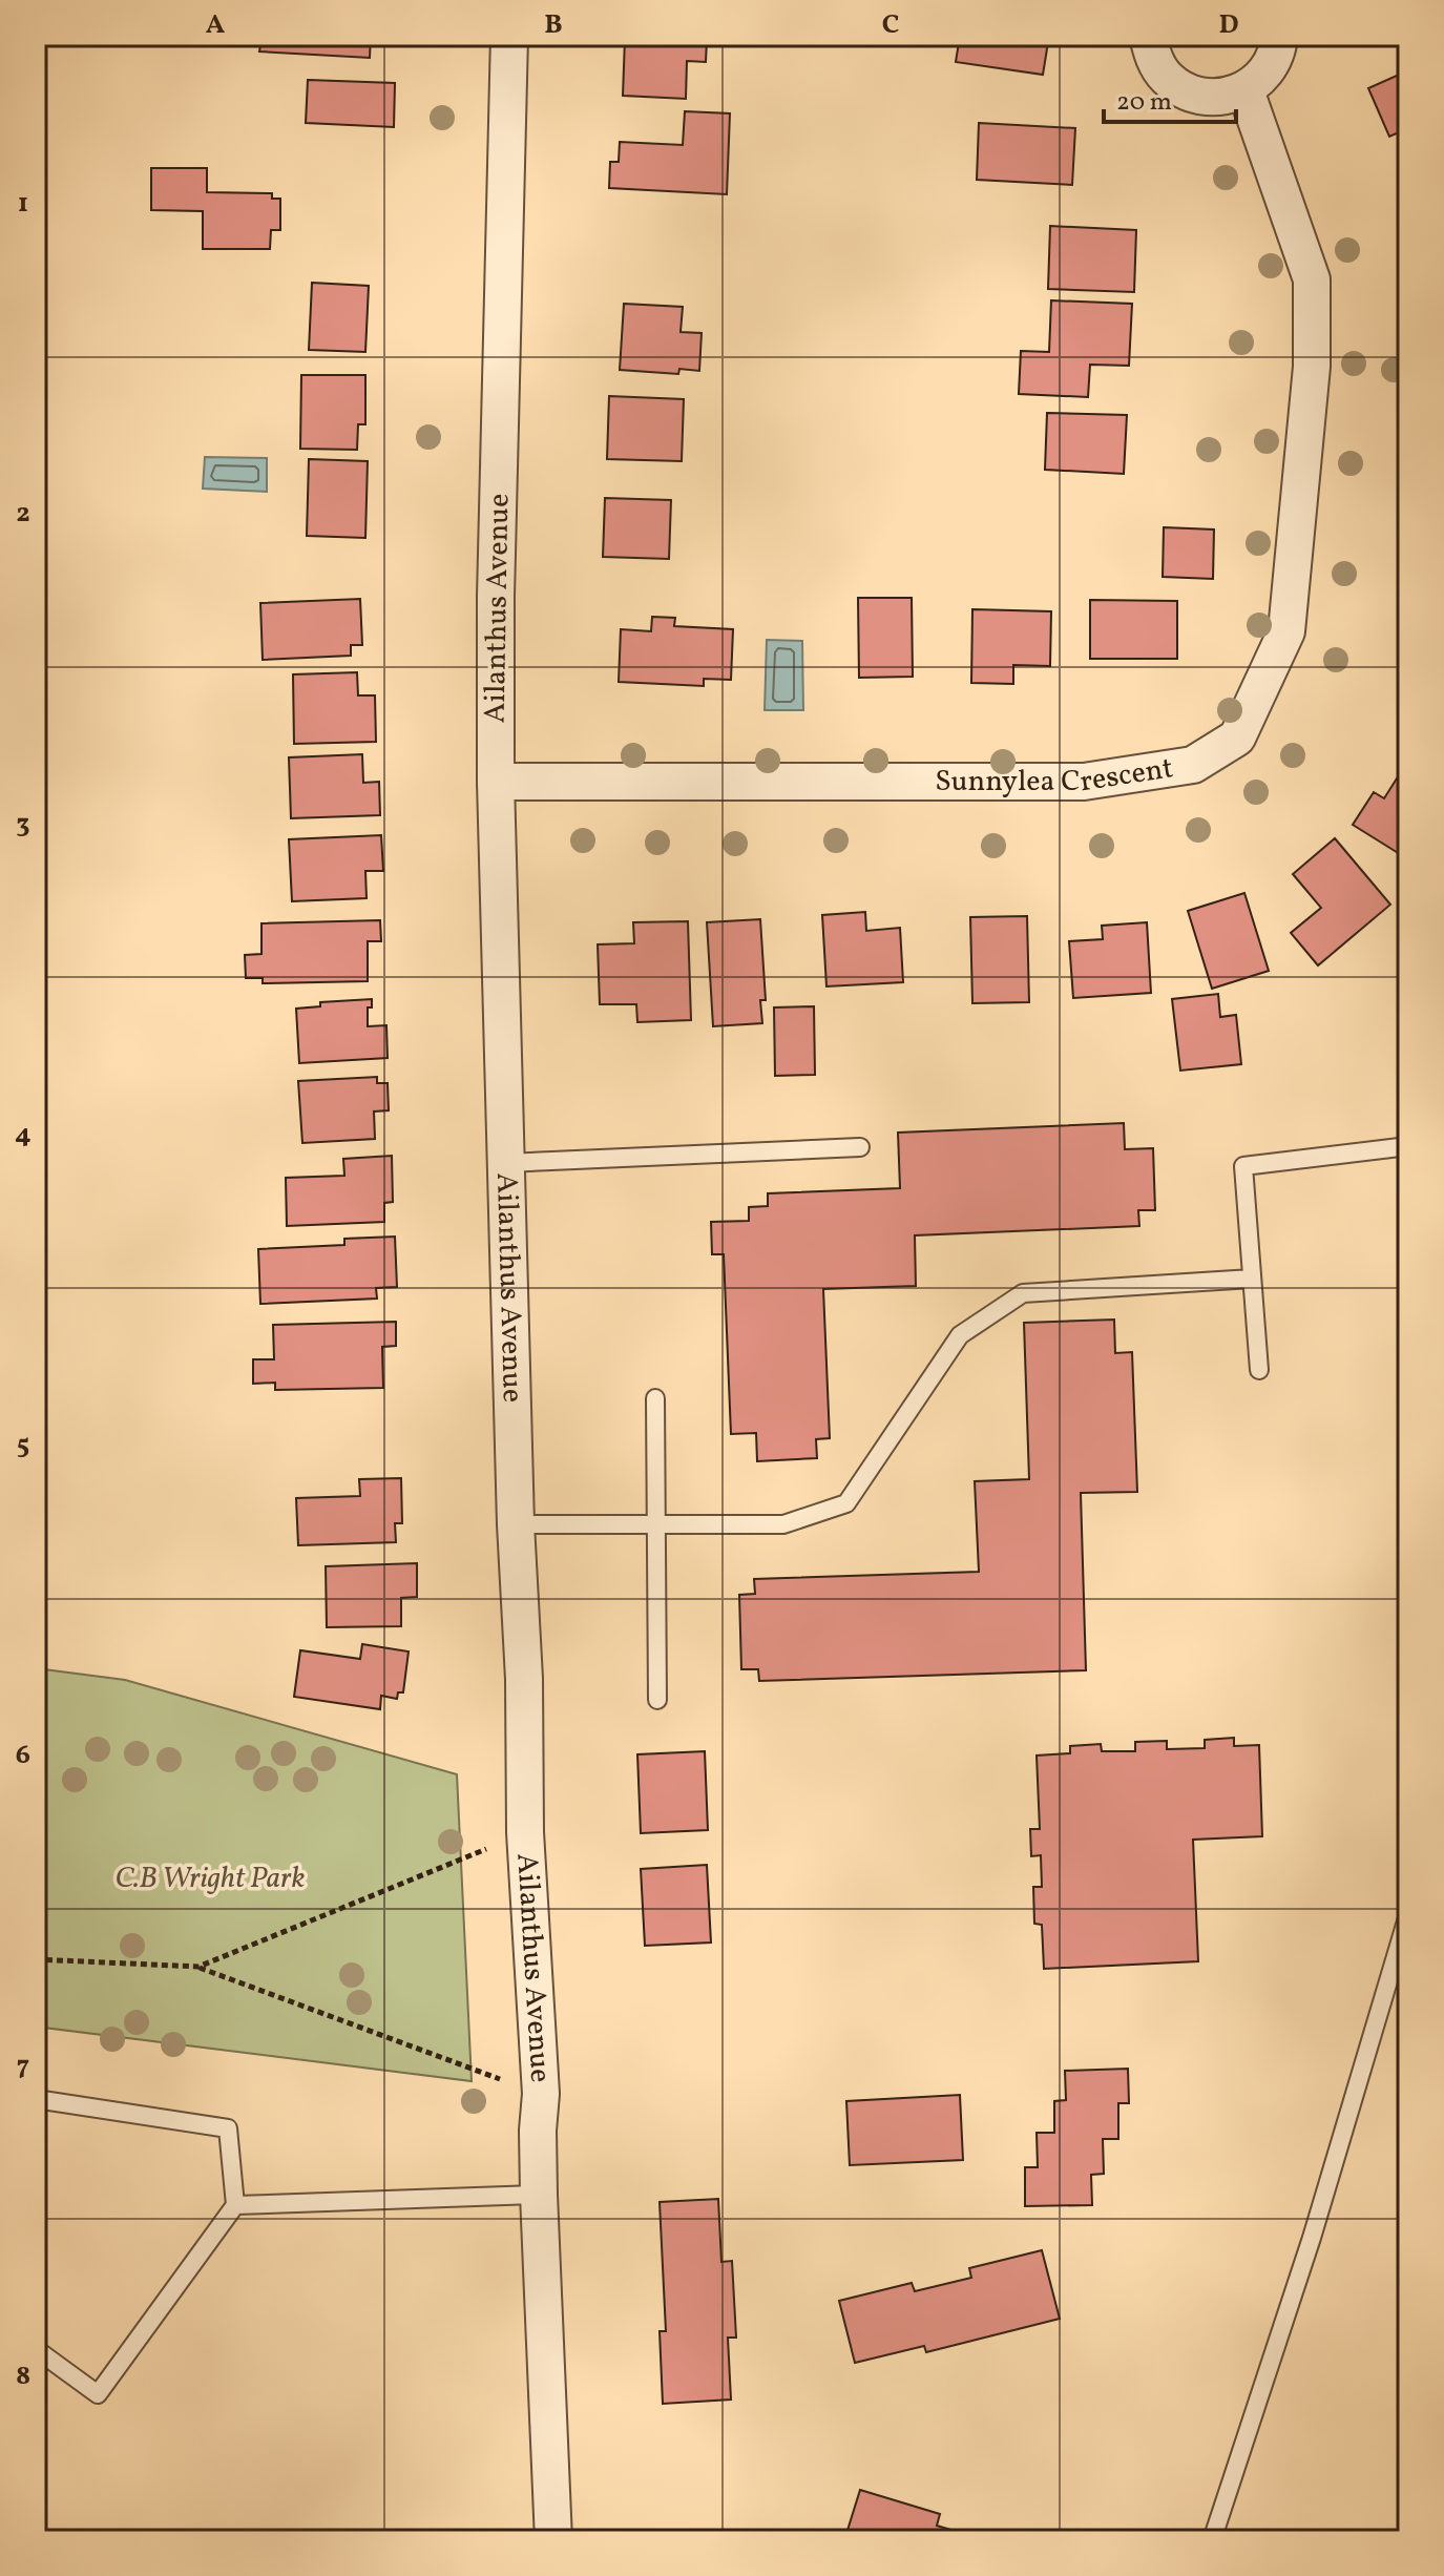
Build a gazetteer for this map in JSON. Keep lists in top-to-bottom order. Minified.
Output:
{"streets":{"street":["Ailanthus Avenue","Sunnylea Crescent"]},"crossings":[["Ailanthus Avenue","Sunnylea Crescent"]],"parks":["C.B Wright Park"],"scale_bar":"20 m","grid":{"columns":["A","B","C","D"],"rows":["1","2","3","4","5","6","7","8"]}}
